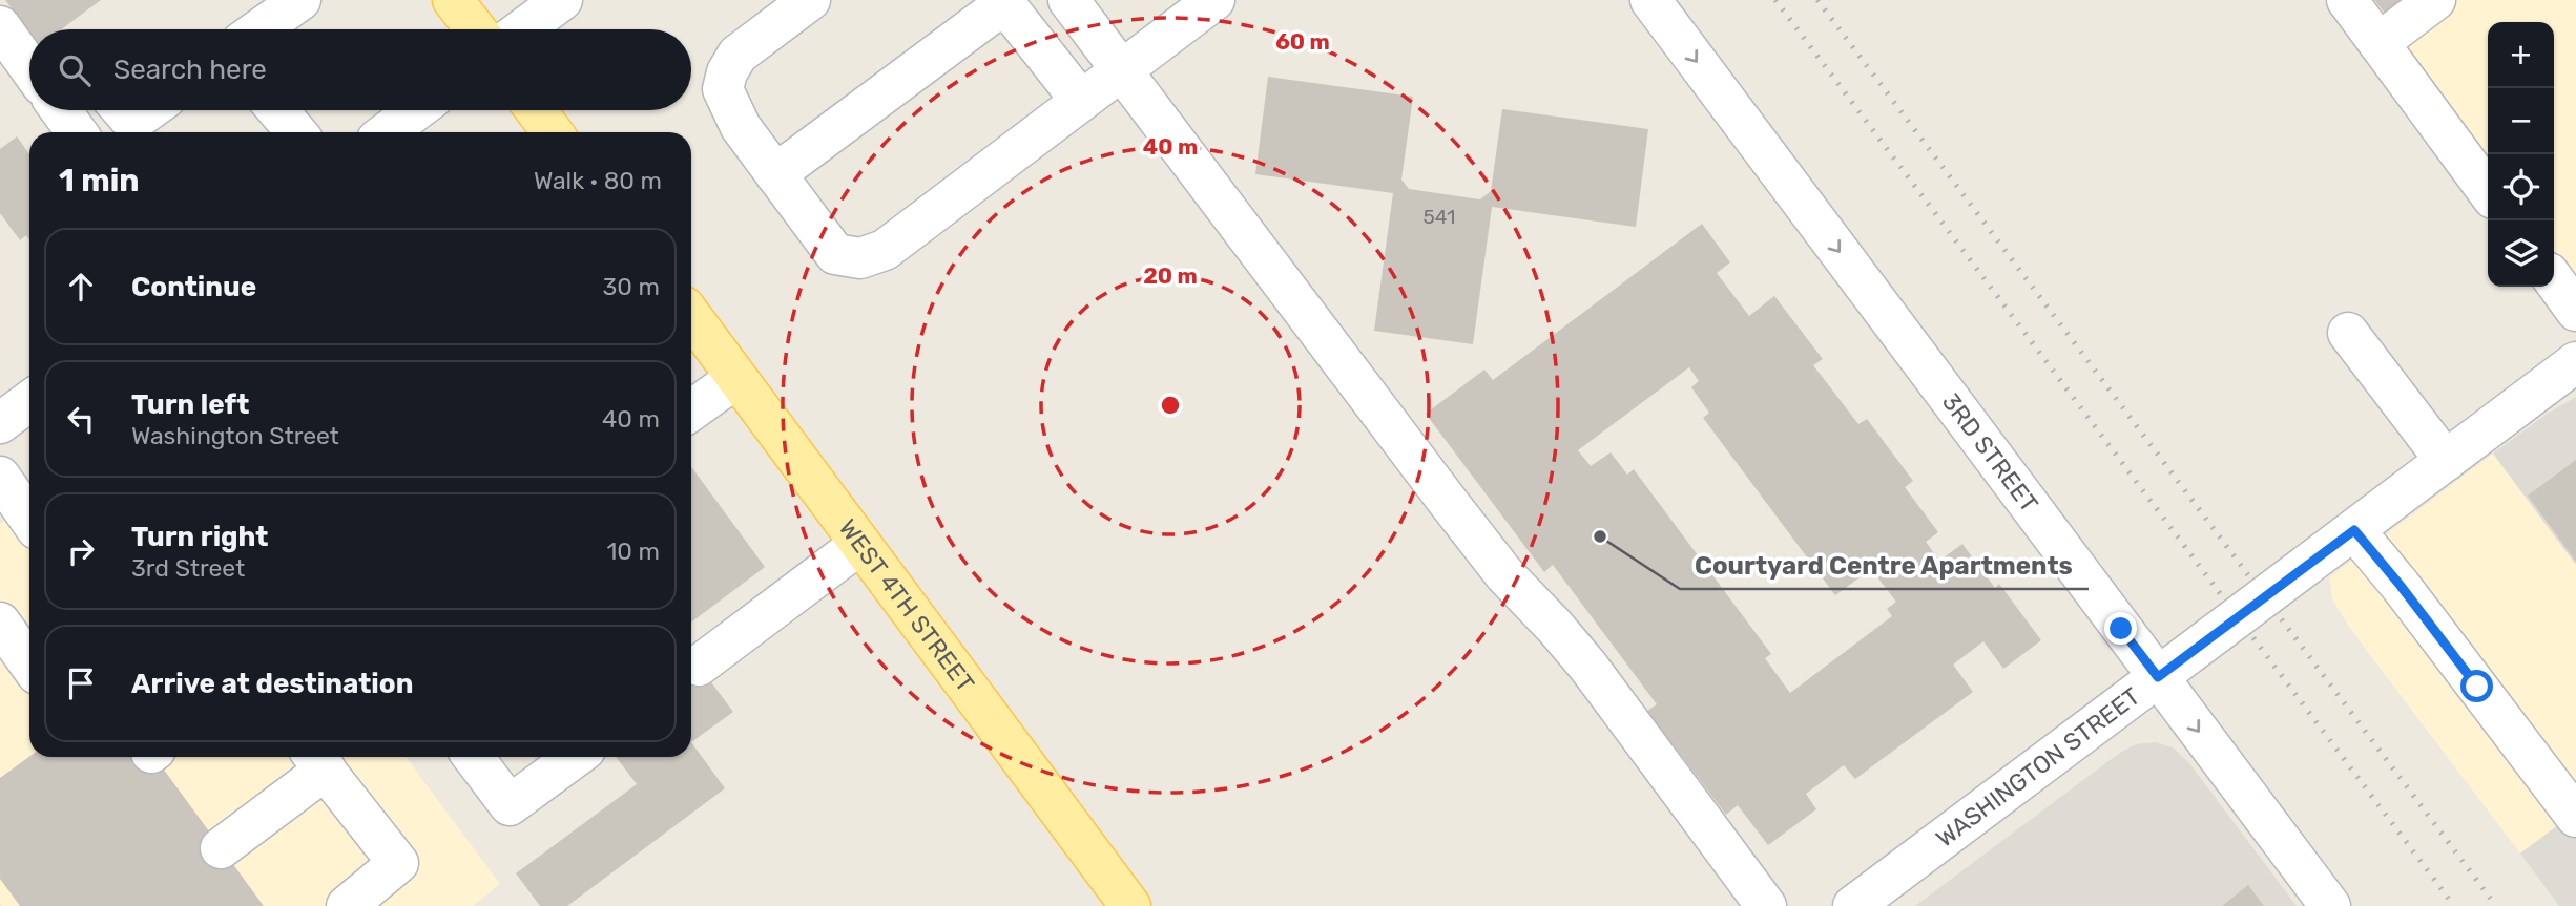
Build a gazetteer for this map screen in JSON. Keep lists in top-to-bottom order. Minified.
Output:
{"streets":{"main road":["WEST 4TH STREET"],"street":["3RD STREET","WASHINGTON STREET"]},"crossings":[["3RD STREET","WASHINGTON STREET"]],"places":["Courtyard Centre Apartments"],"house_numbers":["541"],"page":{"map_buttons":["+","−"],"search":"Search here","heading":["1 min","Walk · 80 m"],"list":[["Continue","30 m"],["Turn left","Washington Street","40 m"],["Turn right","3rd Street","10 m"],"Arrive at destination"]},"rings":["60 m","40 m","20 m"]}
